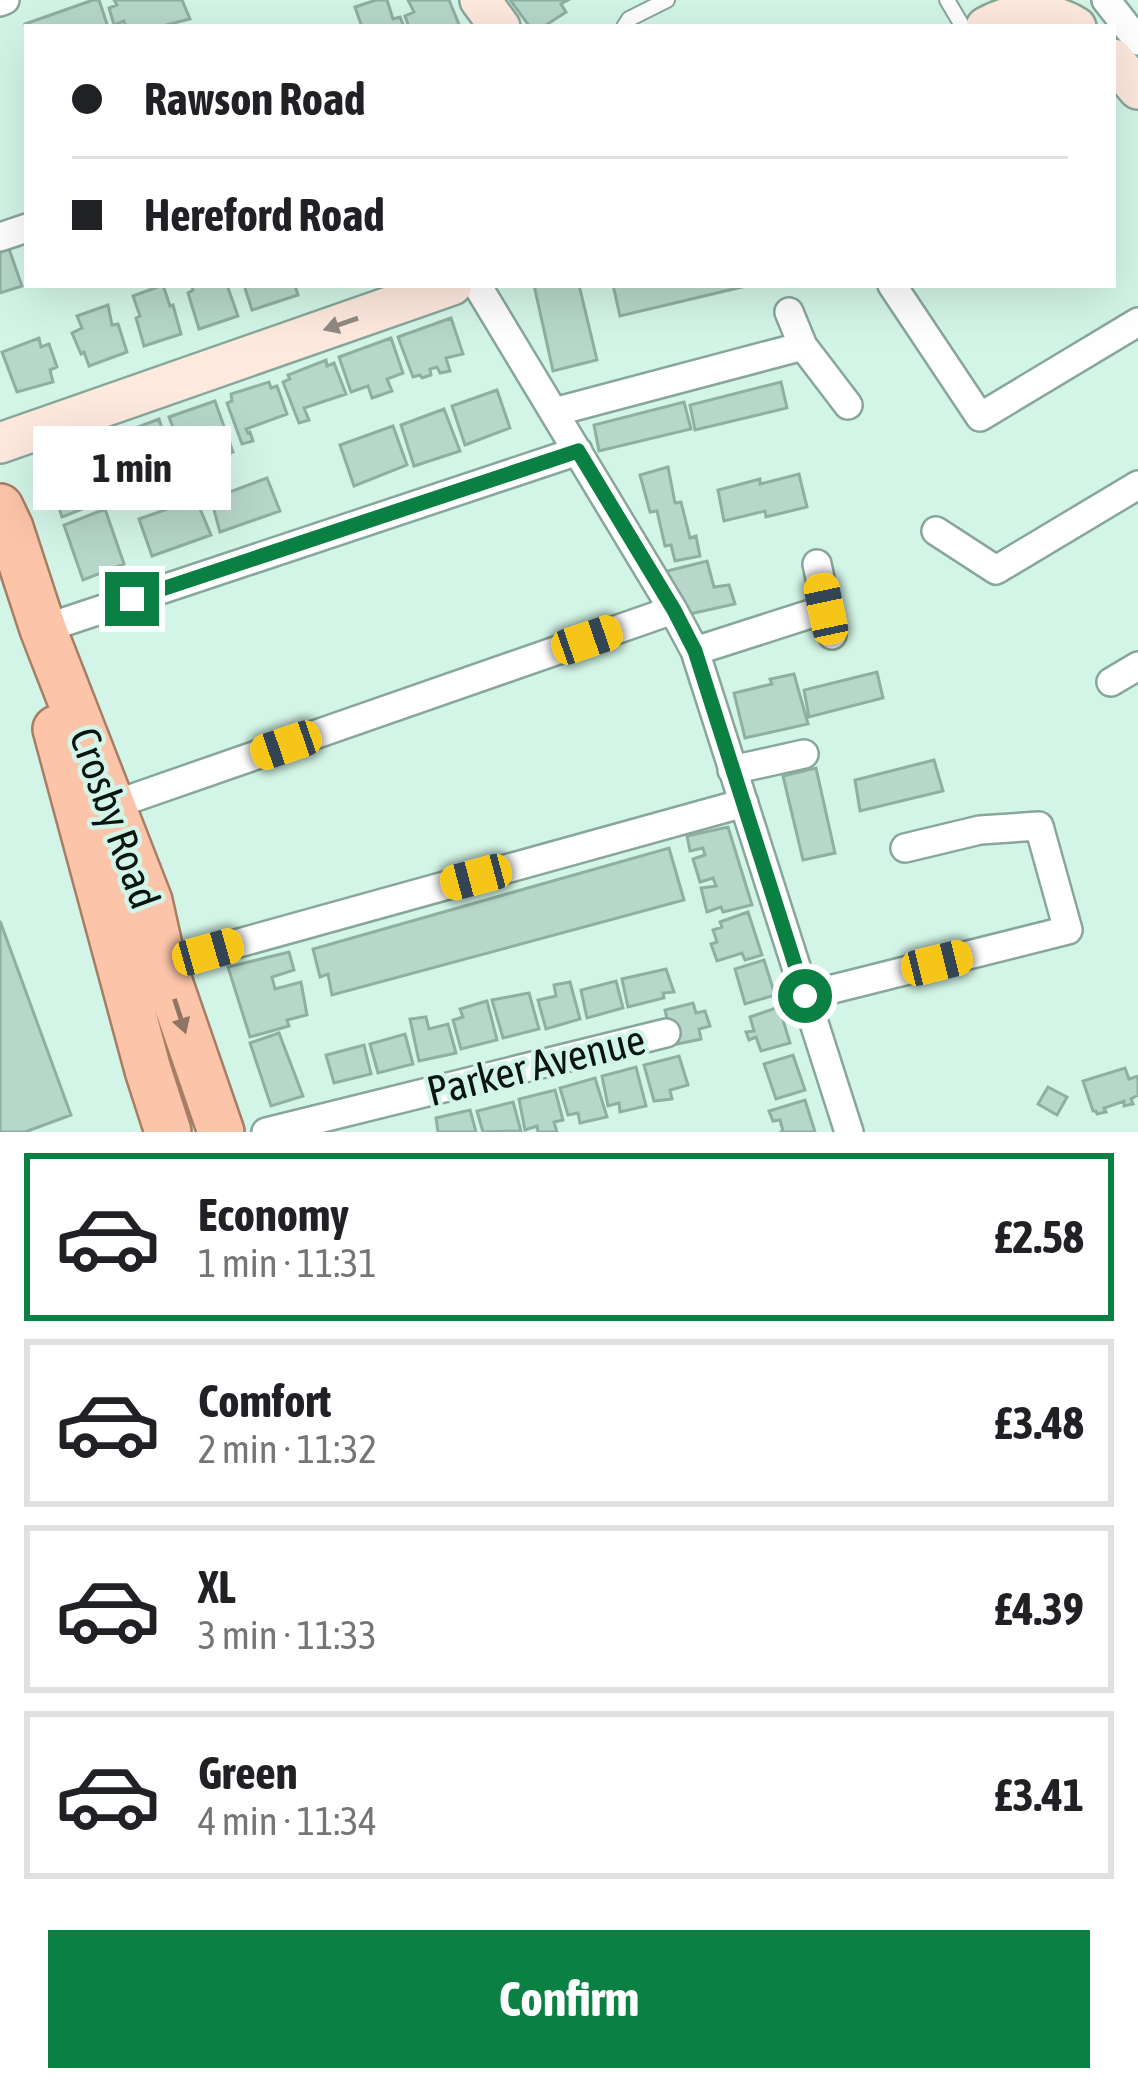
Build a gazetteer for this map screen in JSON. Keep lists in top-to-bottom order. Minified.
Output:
{"streets":{"highway":["Crosby Road"],"street":["Parker Avenue"]},"page":{"banner":["Rawson Road","Hereford Road"],"bubble":"1 min","list":[{"name":"Economy","note":"1 min · 11:31","value":"£2.58"},{"name":"Comfort","note":"2 min · 11:32","value":"£3.48"},{"name":"XL","note":"3 min · 11:33","value":"£4.39"},{"name":"Green","note":"4 min · 11:34","value":"£3.41"}],"buttons":"Confirm"}}
